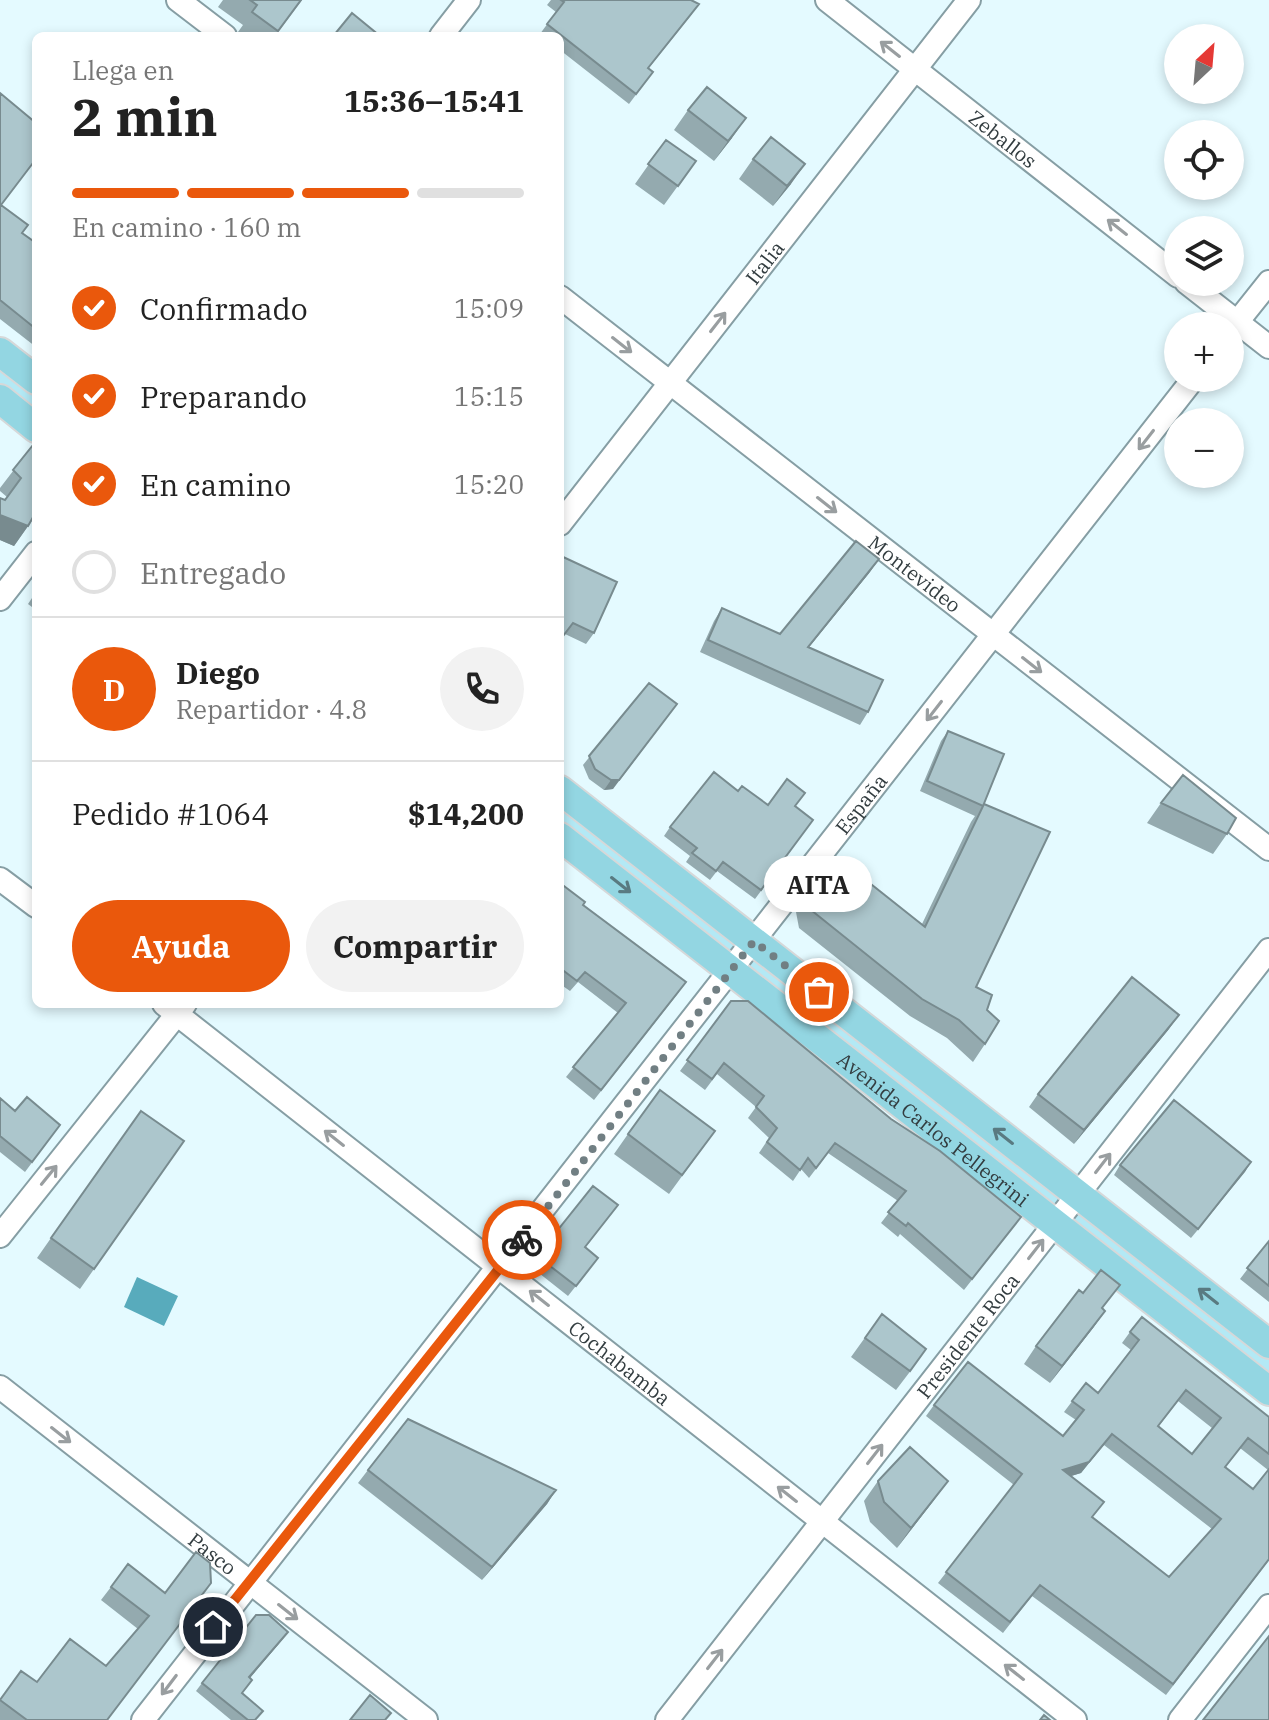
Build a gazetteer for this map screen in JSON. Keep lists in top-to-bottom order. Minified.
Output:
{"streets":{"main road":["Avenida Carlos Pellegrini"],"street":["Zeballos","Italia","Montevideo","España","Presidente Roca","Cochabamba","Pasco"]},"crossings":[["Zeballos","Italia"],["Italia","Montevideo"],["Montevideo","España"],["España","Avenida Carlos Pellegrini"],["España","Cochabamba"],["España","Pasco"],["Avenida Carlos Pellegrini","Presidente Roca"],["Presidente Roca","Cochabamba"]],"one_way":["Zeballos","Italia","Montevideo","España","Presidente Roca","Cochabamba","Pasco"],"places":["AITA"],"north":"top right","page":{"map_buttons":["+","−"],"heading":["2 min","Llega en","15:36–15:41"],"panel":["Diego","Repartidor · 4.8","Pedido #1064","$14,200"],"bar":"En camino · 160 m","list":[["Confirmado","15:09"],["Preparando","15:15"],["En camino","15:20"],"Entregado"],"round":"D","bubble":"AITA","buttons":["Ayuda","Compartir"]}}
